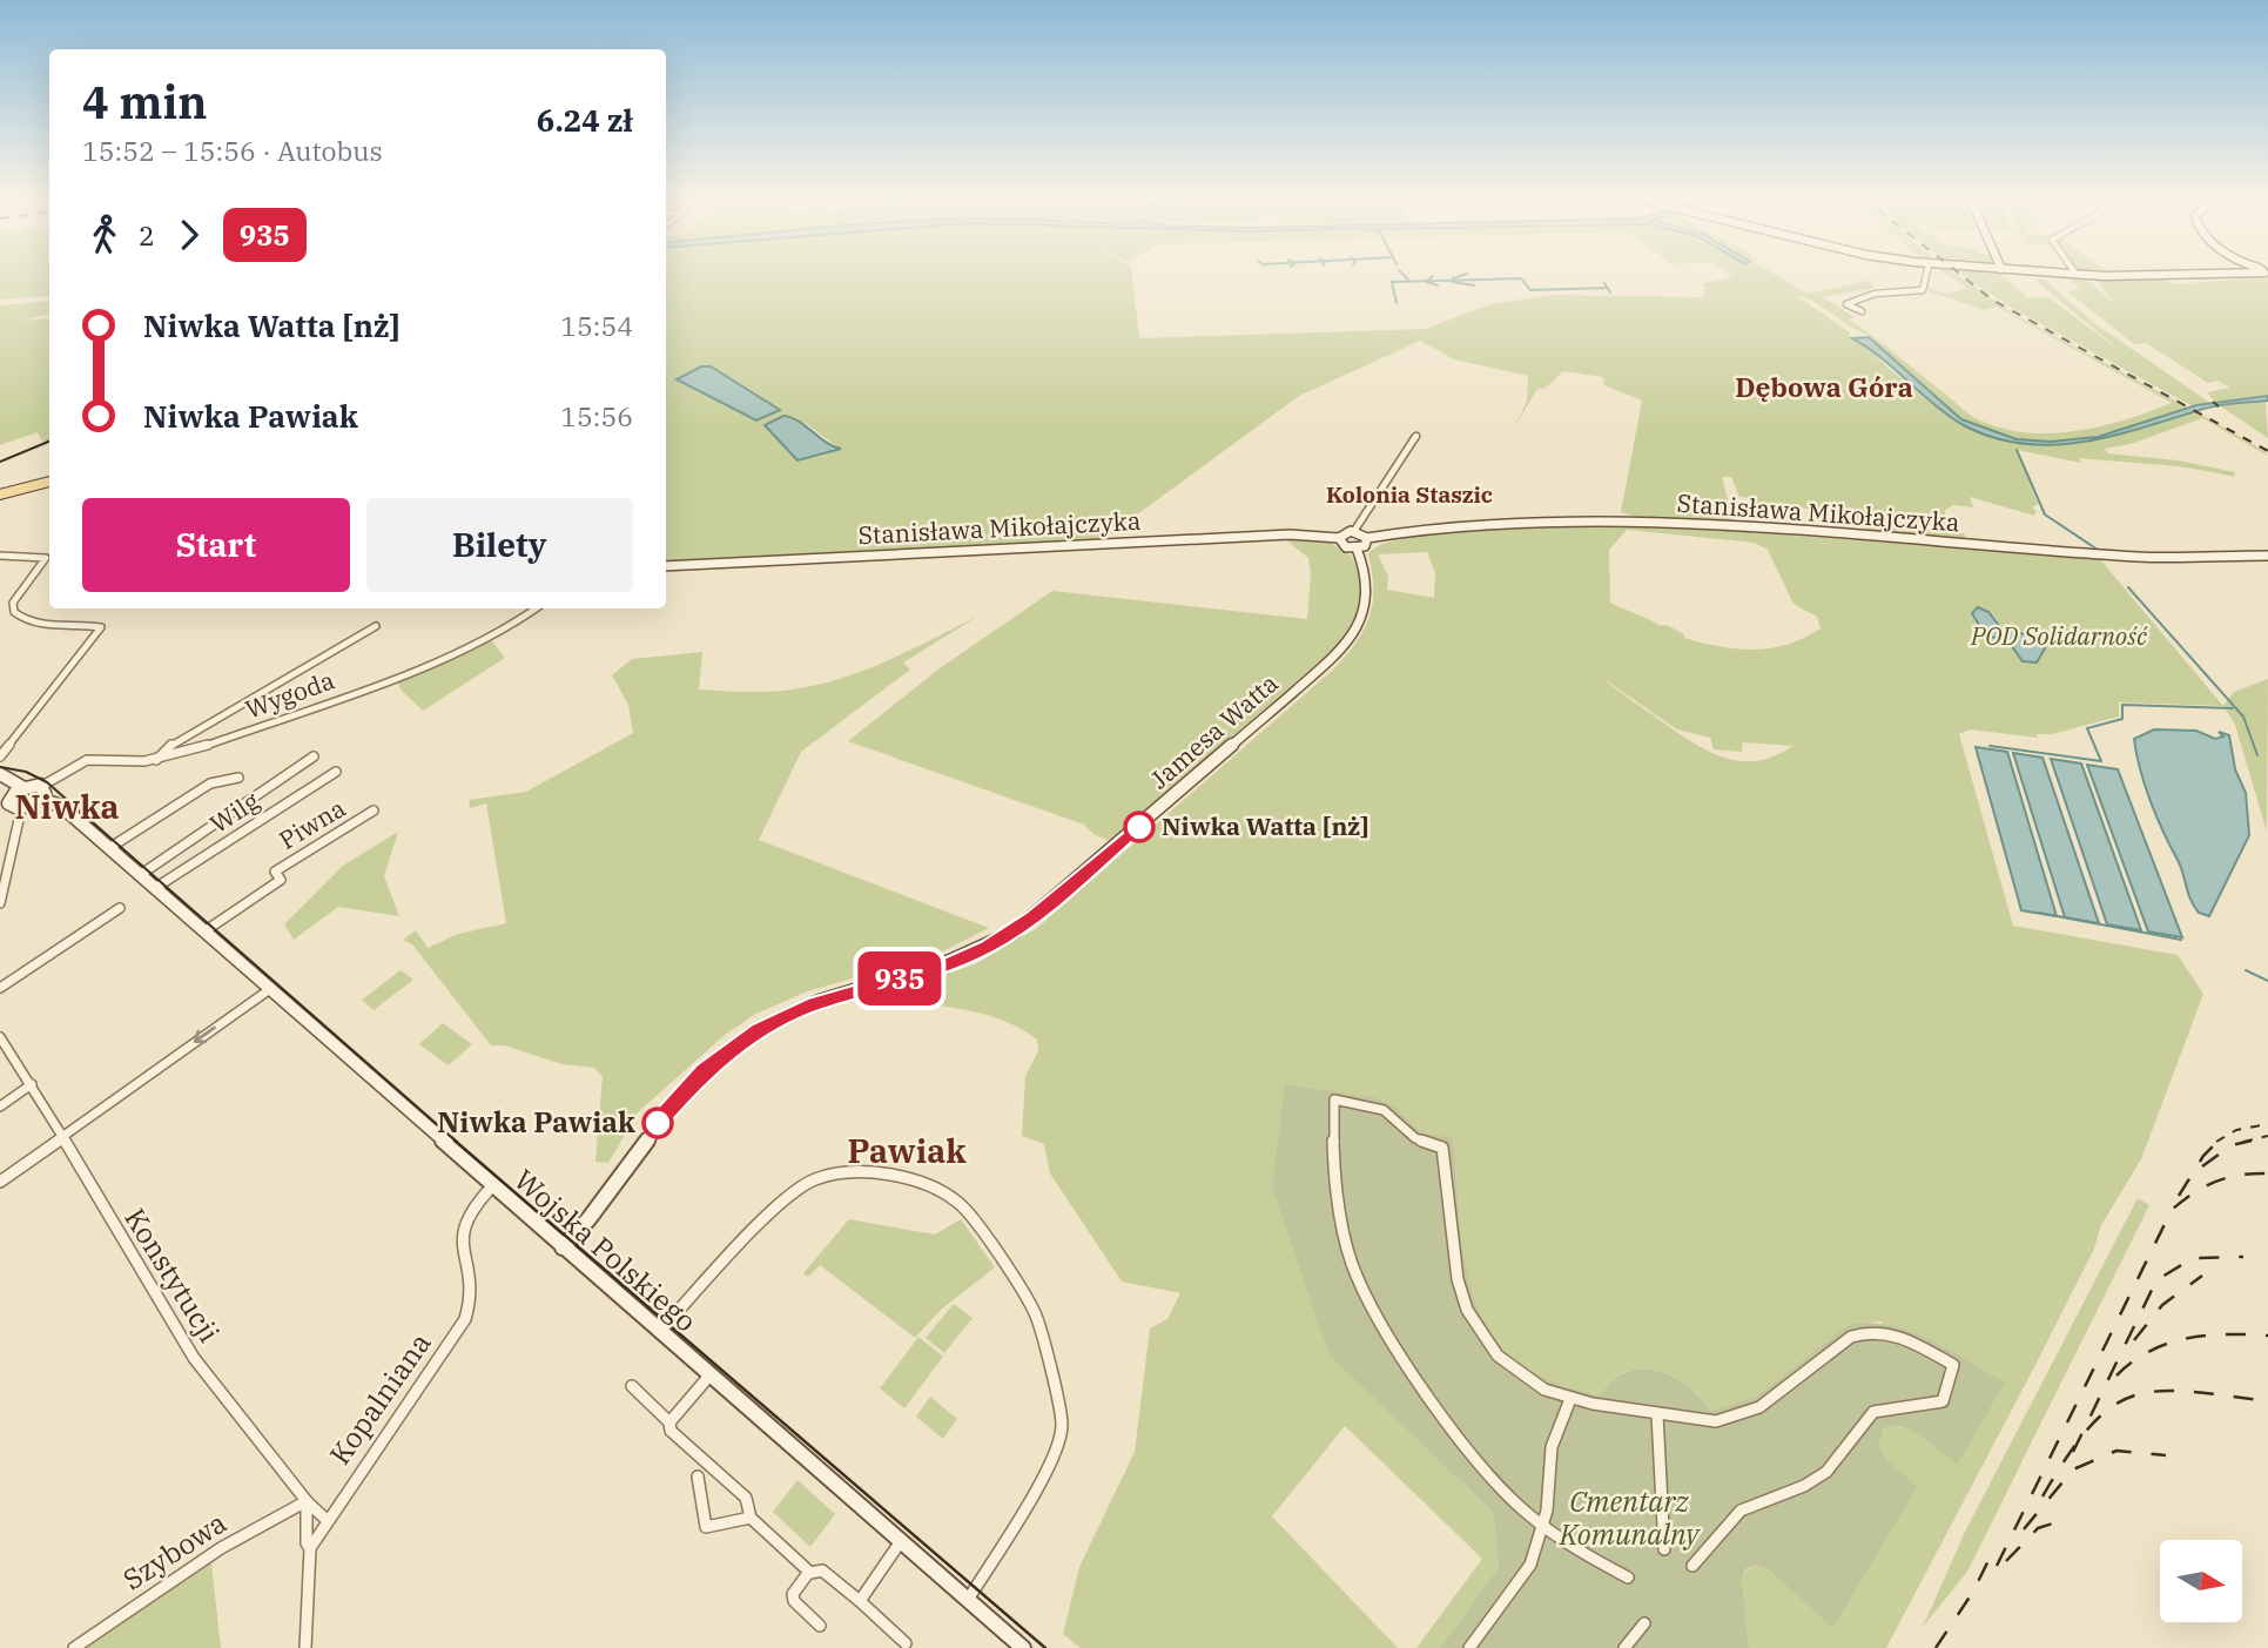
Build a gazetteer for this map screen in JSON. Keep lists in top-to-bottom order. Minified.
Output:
{"streets":{"street":["Stanisława Mikołajczyka","Wygoda","Jamesa Watta","Wilg","Piwna","Wojska Polskiego","Konstytucji","Kopalniana","Szybowa"]},"crossings":[["Wygoda","Wojska Polskiego"],["Jamesa Watta","Wojska Polskiego"],["Wilg","Wojska Polskiego"],["Piwna","Wojska Polskiego"],["Wojska Polskiego","Kopalniana"],["Konstytucji","Kopalniana"],["Konstytucji","Szybowa"]],"districts":["Dębowa Góra","Kolonia Staszic","Niwka","Pawiak"],"parks":["POD Solidarność","Cmentarz Komunalny"],"places":["Niwka Watta [nż]","Niwka Pawiak"],"lines":["bus line 935"],"north":"right","page":{"on_map":"935","heading":["4 min","15:52 – 15:56 · Autobus","6.24 zł"],"legs":["2","935"],"list":[{"name":"Niwka Watta [nż]","value":"15:54"},{"name":"Niwka Pawiak","value":"15:56"}],"buttons":["Start","Bilety"]}}
